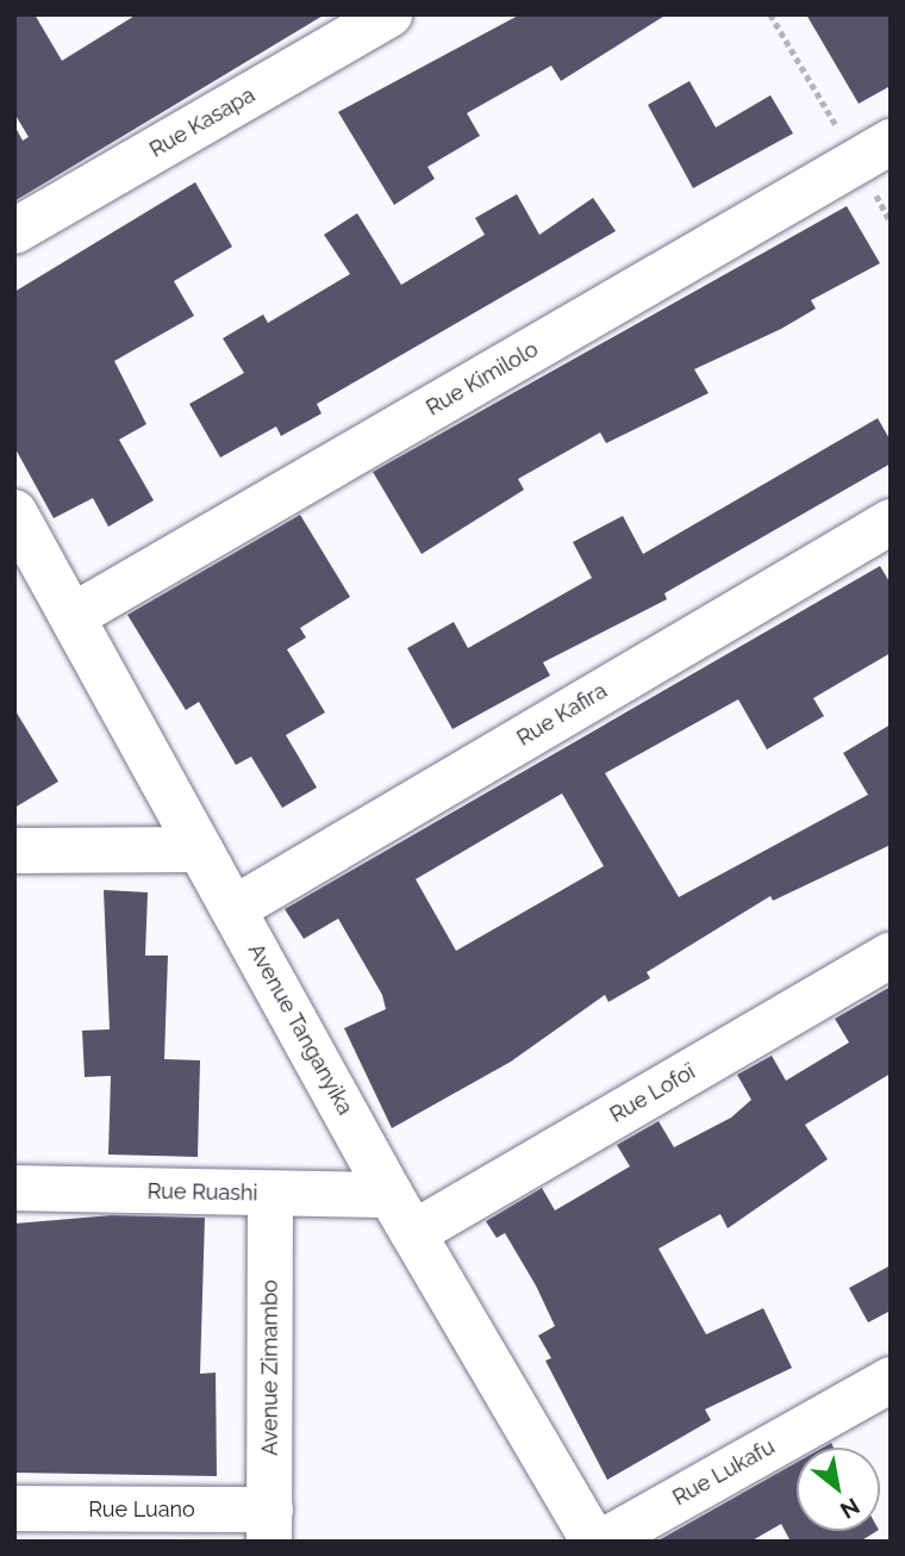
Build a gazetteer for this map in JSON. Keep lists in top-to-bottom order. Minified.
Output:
{"streets":{"street":["Rue Kasapa","Rue Kimilolo","Rue Kafira","Avenue Tanganyika","Rue Lofoï","Rue Ruashi","Avenue Zimambo","Rue Lukafu","Rue Luano"]},"crossings":[["Rue Kimilolo","Avenue Tanganyika"],["Rue Kafira","Avenue Tanganyika"],["Avenue Tanganyika","Rue Lofoï"],["Avenue Tanganyika","Rue Ruashi"],["Rue Lofoï","Rue Ruashi"],["Rue Ruashi","Avenue Zimambo"],["Avenue Zimambo","Rue Luano"]],"north":"bottom right"}
